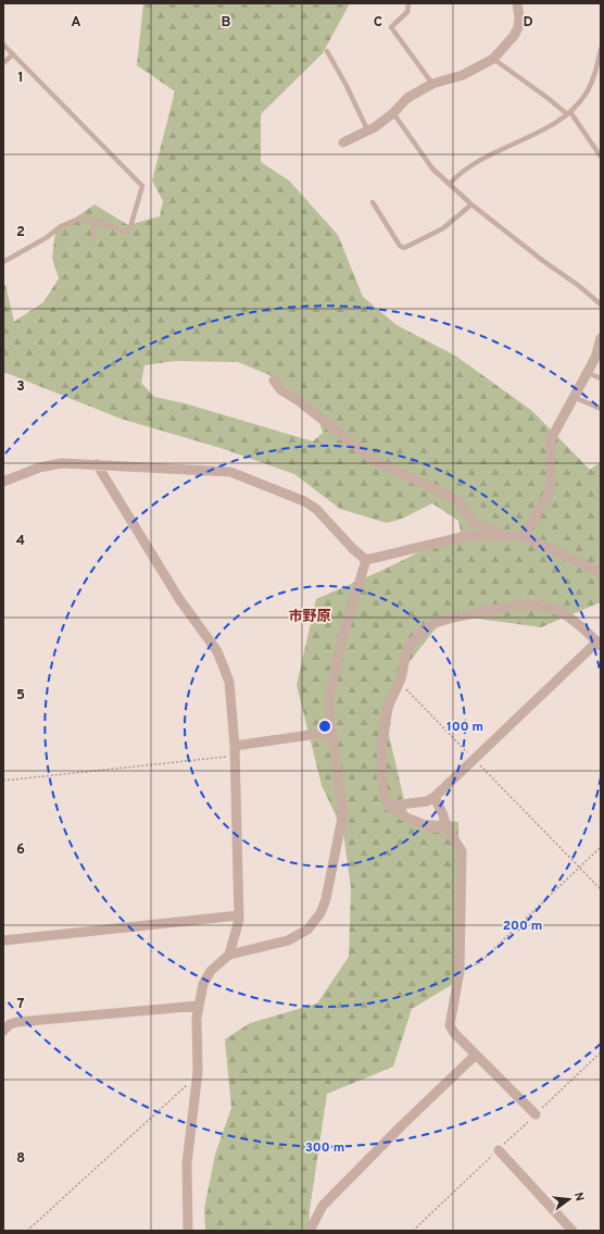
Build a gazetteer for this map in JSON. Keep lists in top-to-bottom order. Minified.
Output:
{"districts":["市野原"],"north":"right","grid":{"columns":["A","B","C","D"],"rows":["1","2","3","4","5","6","7","8"]},"rings":["100 m","200 m","300 m"]}
